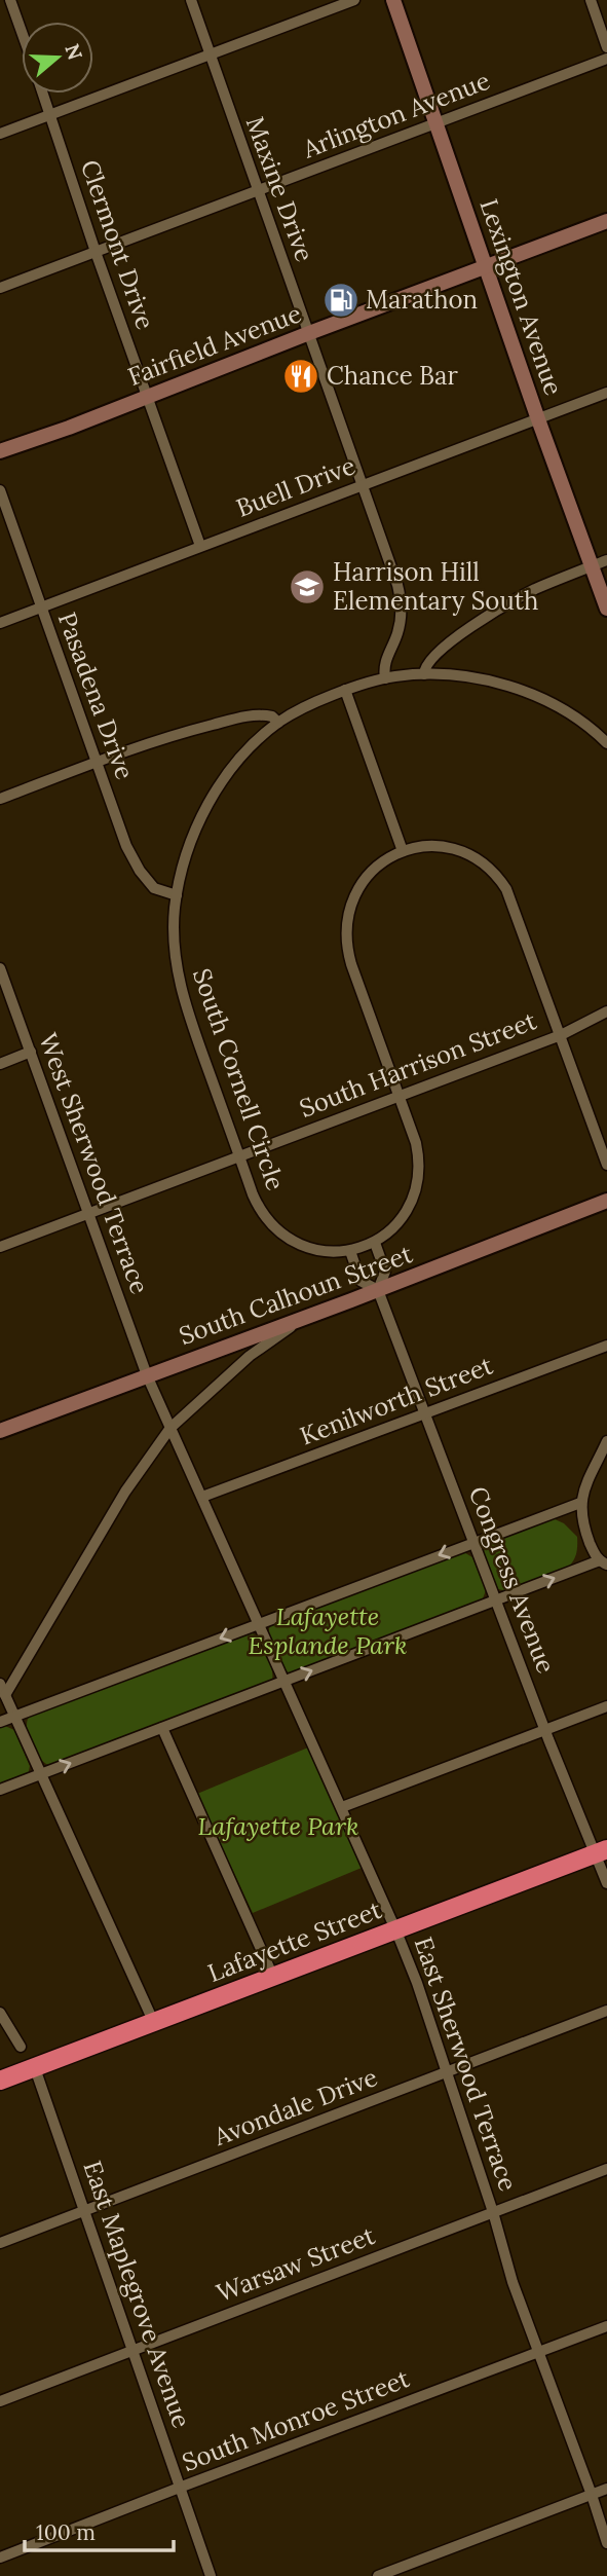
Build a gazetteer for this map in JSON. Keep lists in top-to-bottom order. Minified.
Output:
{"streets":{"highway":["Lafayette Street"],"street":["Arlington Avenue","Maxine Drive","Clermont Drive","Lexington Avenue","Fairfield Avenue","Buell Drive","Pasadena Drive","South Harrison Street","South Cornell Circle","West Sherwood Terrace","South Calhoun Street","Kenilworth Street","Congress Avenue","East Sherwood Terrace","Avondale Drive","Warsaw Street","East Maplegrove Avenue","South Monroe Street"]},"crossings":[["Arlington Avenue","Maxine Drive"],["Arlington Avenue","Clermont Drive"],["Arlington Avenue","Lexington Avenue"],["Maxine Drive","Fairfield Avenue"],["Maxine Drive","Buell Drive"],["Maxine Drive","South Cornell Circle"],["Clermont Drive","Fairfield Avenue"],["Clermont Drive","Buell Drive"],["Lexington Avenue","Fairfield Avenue"],["Lexington Avenue","Buell Drive"],["Buell Drive","Pasadena Drive"],["Pasadena Drive","South Cornell Circle"],["South Harrison Street","South Cornell Circle"],["South Harrison Street","West Sherwood Terrace"],["West Sherwood Terrace","South Calhoun Street"],["West Sherwood Terrace","East Sherwood Terrace"],["South Calhoun Street","Congress Avenue"],["South Calhoun Street","East Sherwood Terrace"],["Kenilworth Street","Congress Avenue"],["Kenilworth Street","East Sherwood Terrace"],["Congress Avenue","Lafayette Street"],["Lafayette Street","East Sherwood Terrace"],["Lafayette Street","East Maplegrove Avenue"],["East Sherwood Terrace","Avondale Drive"],["East Sherwood Terrace","Warsaw Street"],["East Sherwood Terrace","South Monroe Street"],["Avondale Drive","East Maplegrove Avenue"],["Warsaw Street","East Maplegrove Avenue"],["East Maplegrove Avenue","South Monroe Street"]],"parks":["Lafayette Esplande Park","Lafayette Park"],"places":{"fuel station":["Marathon"],"restaurant":["Chance Bar"],"school or university":["Harrison Hill Elementary South"]},"scale_bar":"100 m","north":"right"}
